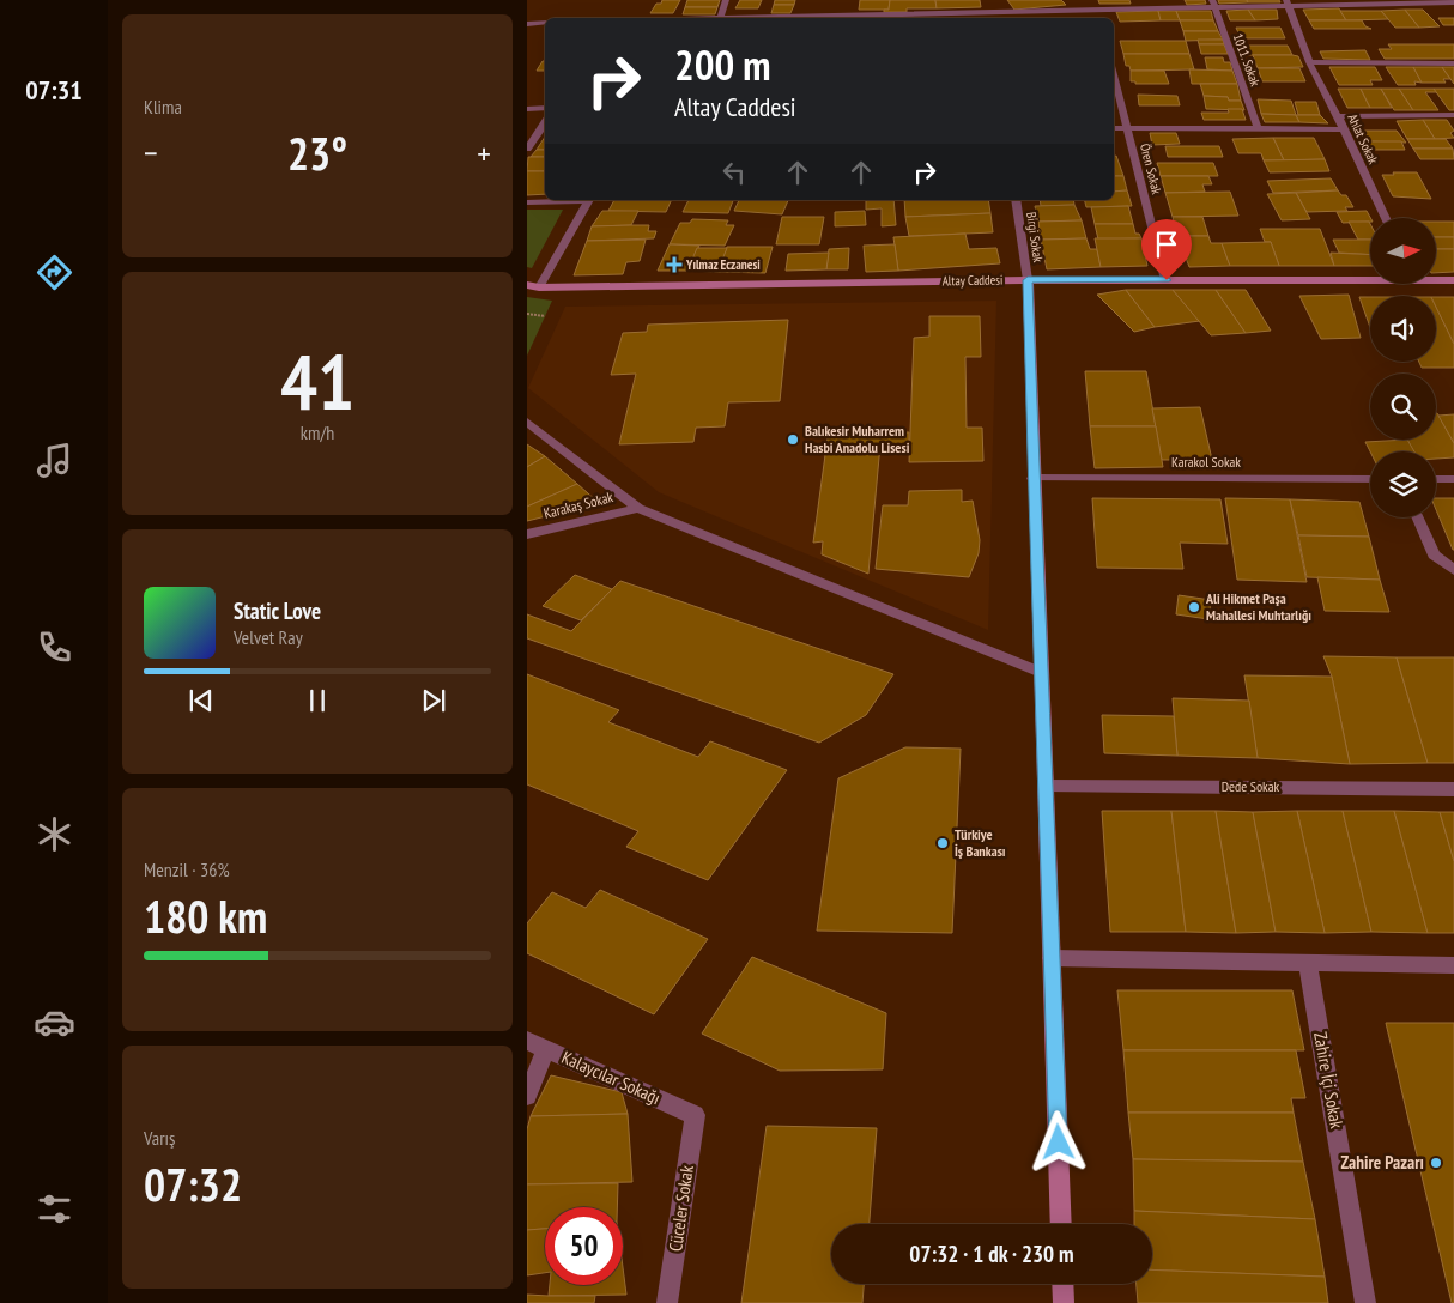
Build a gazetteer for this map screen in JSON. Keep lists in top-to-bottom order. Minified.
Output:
{"streets":{"main road":["Altay Caddesi"],"street":["1011. Sokak","Ahlat Sokak","Ören Sokak","Birgi Sokak","Karakol Sokak","Karakaş Sokak","Dede Sokak","Kalaycılar Sokağı","Zahire İçi Sokak","Cüceler Sokak"]},"crossings":[["Ören Sokak","Altay Caddesi"],["Birgi Sokak","Altay Caddesi"],["Kalaycılar Sokağı","Cüceler Sokak"]],"places":{"health":["Yılmaz Eczanesi"],"other":["Balıkesir Muharrem Hasbi Anadolu Lisesi","Ali Hikmet Paşa Mahallesi Muhtarlığı","Türkiye İş Bankası","Zahire Pazarı"]},"north":"right","page":{"tabs":"07:31","tile":["Klima",["41","km/h"],["Menzil · 36%","180 km"],["Varış","07:32"]],"turn":["200 m","Altay Caddesi"],"heat":["−","23°","+"],"song":["Static Love","Velvet Ray"],"limit":"50","trip":"07:32 · 1 dk · 230 m"}}
